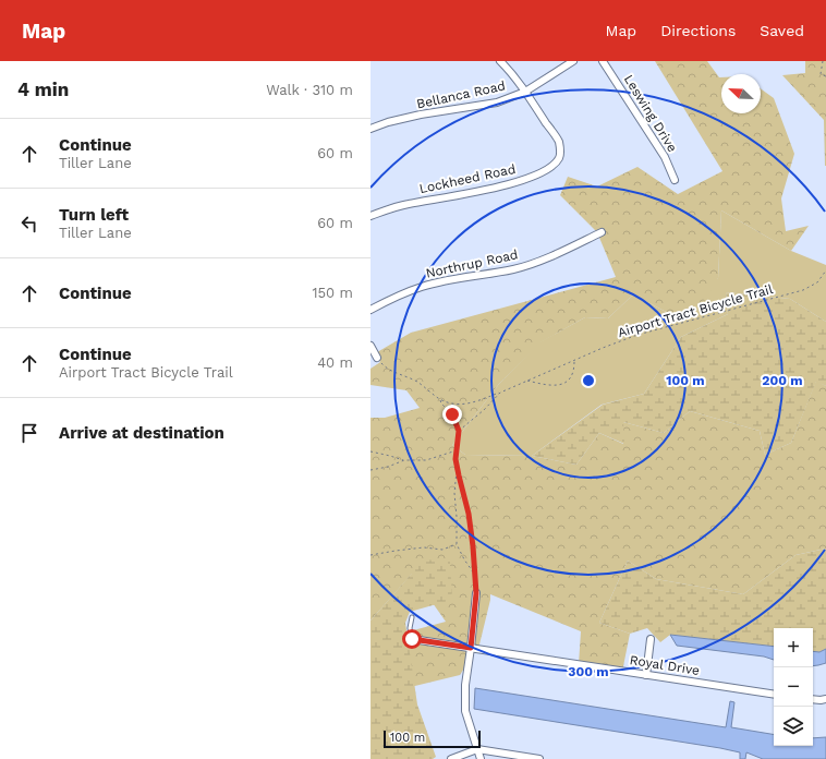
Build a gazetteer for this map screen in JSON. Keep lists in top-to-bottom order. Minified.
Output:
{"streets":{"street":["Bellanca Road","Leswing Drive","Lockheed Road","Northrup Road","Royal Drive"],"path":["Airport Tract Bicycle Trail"]},"crossings":[["Bellanca Road","Lockheed Road"]],"scale_bar":"100 m","north":"top left","page":{"header":"Map","nav":["Map","Directions","Saved"],"heading":["4 min","Walk · 310 m"],"list":[["Continue","Tiller Lane","60 m"],["Turn left","Tiller Lane","60 m"],["Continue","150 m"],["Continue","Airport Tract Bicycle Trail","40 m"],"Arrive at destination"],"map_buttons":["+","−"],"scale":"100 m"},"rings":["100 m","200 m","300 m"]}
